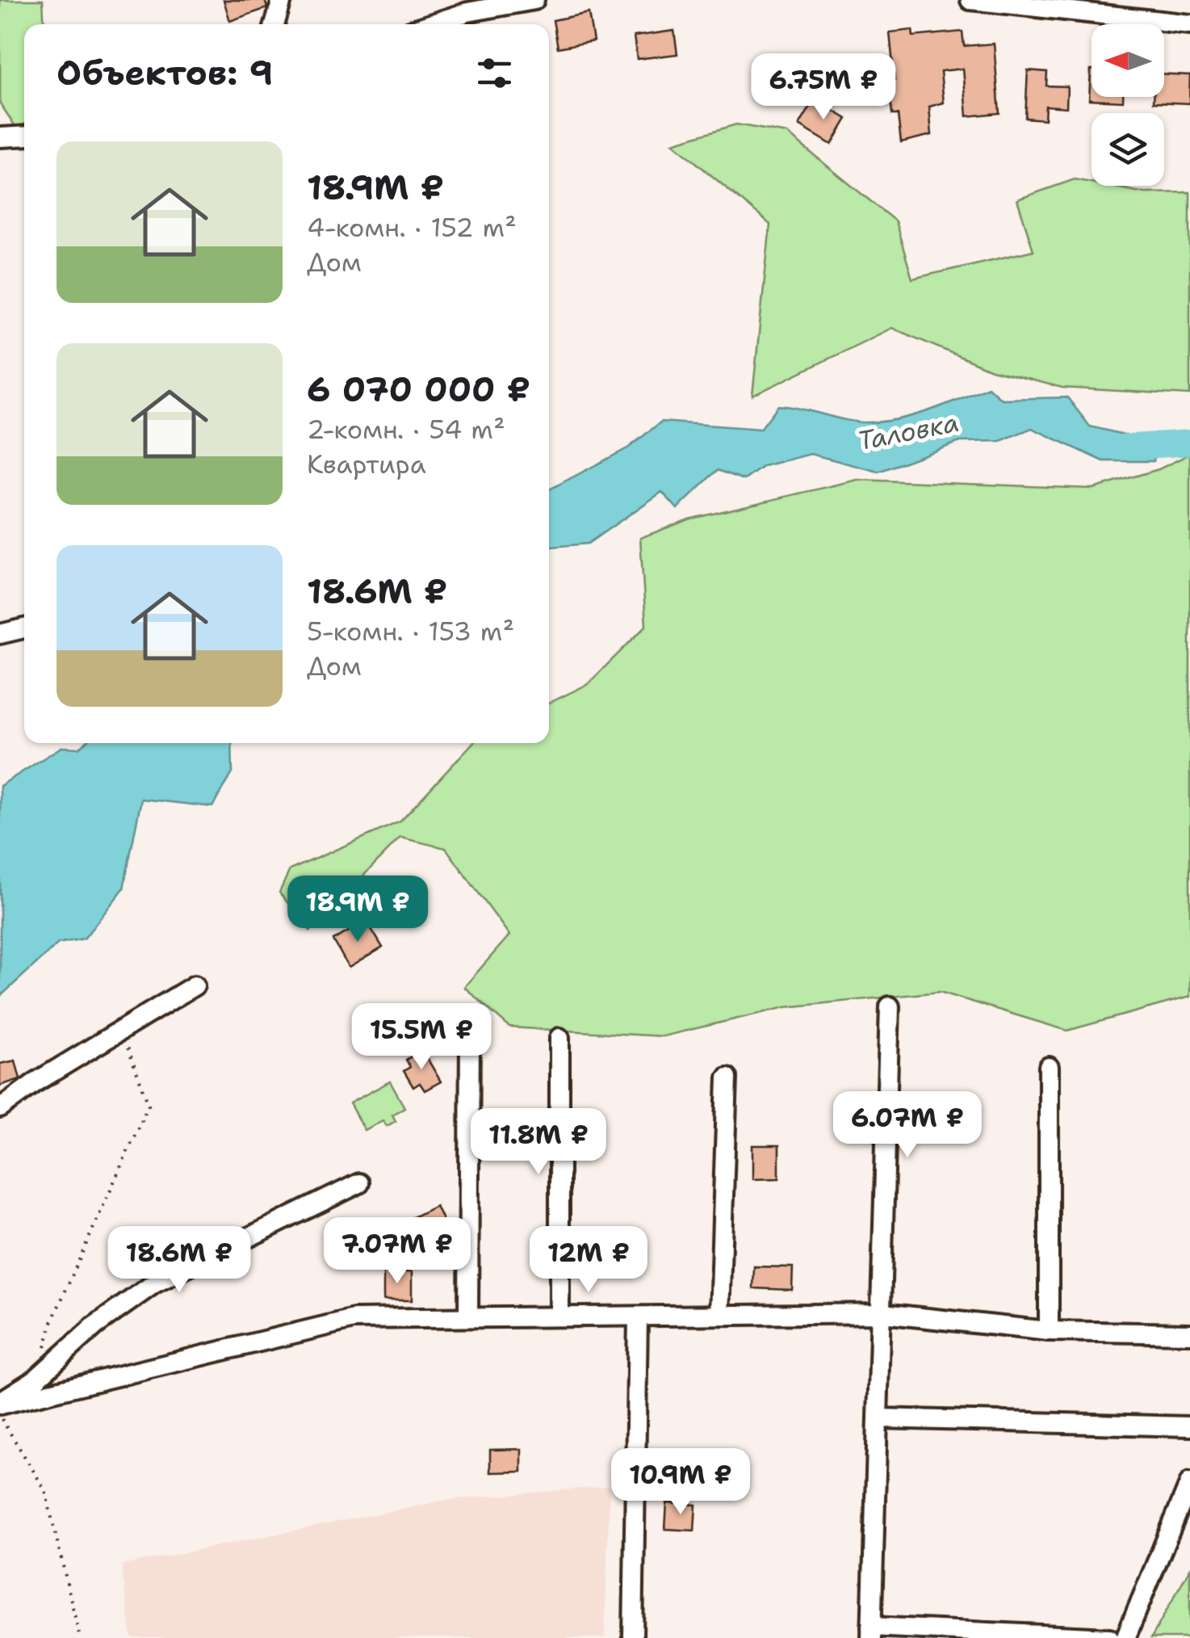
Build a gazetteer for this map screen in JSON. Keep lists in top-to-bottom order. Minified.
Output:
{"water":["Таловка"],"north":"left","page":{"heading":"Объектов: 9","price":["6.75M ₽","18.9M ₽","15.5M ₽","6.07M ₽","11.8M ₽","7.07M ₽","18.6M ₽","12M ₽","10.9M ₽"],"list":[{"name":"18.9M ₽","note":"4-комн. · 152 m² · Дом"},{"name":"6 070 000 ₽","note":"2-комн. · 54 m² · Квартира"},{"name":"18.6M ₽","note":"5-комн. · 153 m² · Дом"}]}}
